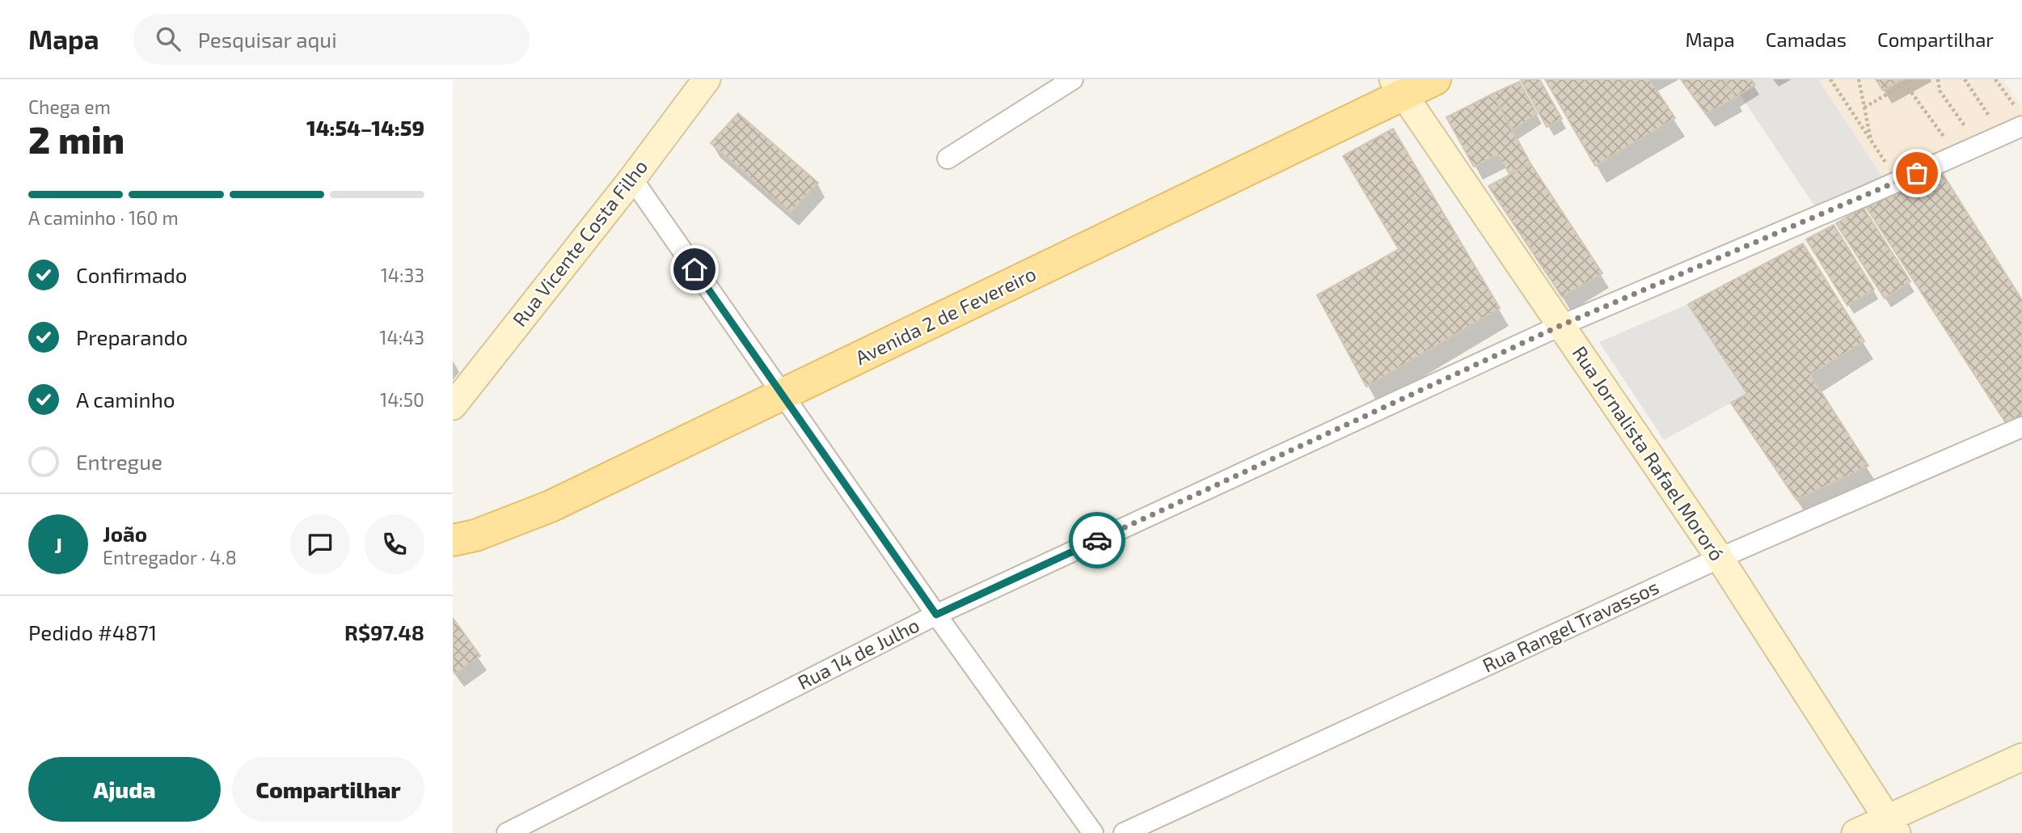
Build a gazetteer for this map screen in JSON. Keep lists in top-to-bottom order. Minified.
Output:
{"streets":{"main road":["Avenida 2 de Fevereiro"],"street":["Rua Vicente Costa Filho","Rua Jornalista Rafael Mororó","Rua Rangel Travassos","Rua 14 de Julho"]},"crossings":[["Avenida 2 de Fevereiro","Rua Jornalista Rafael Mororó"],["Rua Jornalista Rafael Mororó","Rua Rangel Travassos"],["Rua Jornalista Rafael Mororó","Rua 14 de Julho"]],"page":{"header":"Mapa","search":"Pesquisar aqui","nav":["Mapa","Camadas","Compartilhar"],"heading":["2 min","Chega em","14:54–14:59"],"panel":["João","Entregador · 4.8","Pedido #4871","R$97.48"],"bar":"A caminho · 160 m","list":[["Confirmado","14:33"],["Preparando","14:43"],["A caminho","14:50"],"Entregue"],"round":"J","buttons":["Ajuda","Compartilhar"]}}
